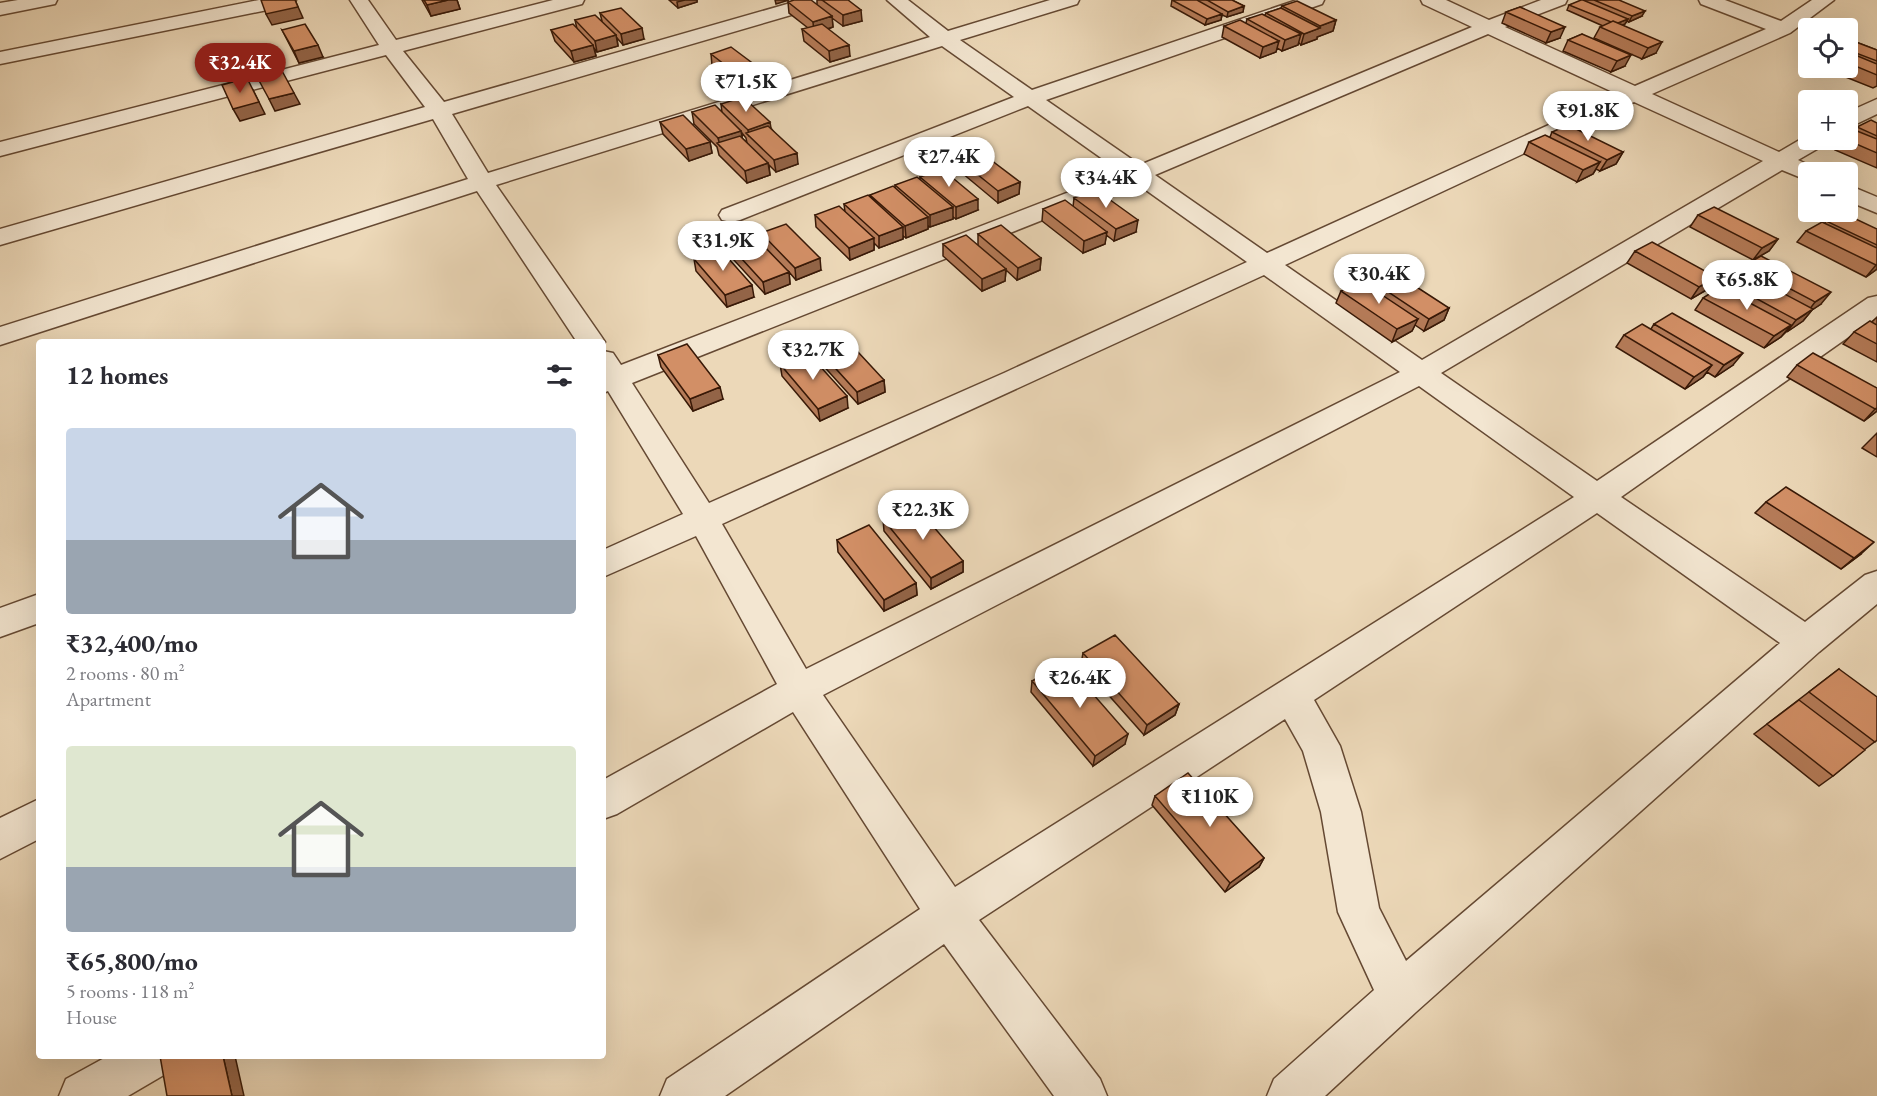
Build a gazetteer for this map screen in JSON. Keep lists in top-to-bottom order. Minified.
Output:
{"page":{"map_buttons":["+","−"],"price":["₹32.4K","₹71.5K","₹91.8K","₹27.4K","₹34.4K","₹31.9K","₹30.4K","₹65.8K","₹32.7K","₹22.3K","₹26.4K","₹110K"],"heading":"12 homes","list":[{"name":"₹32,400/mo","note":"2 rooms · 80 m² · Apartment"},{"name":"₹65,800/mo","note":"5 rooms · 118 m² · House"}]}}
